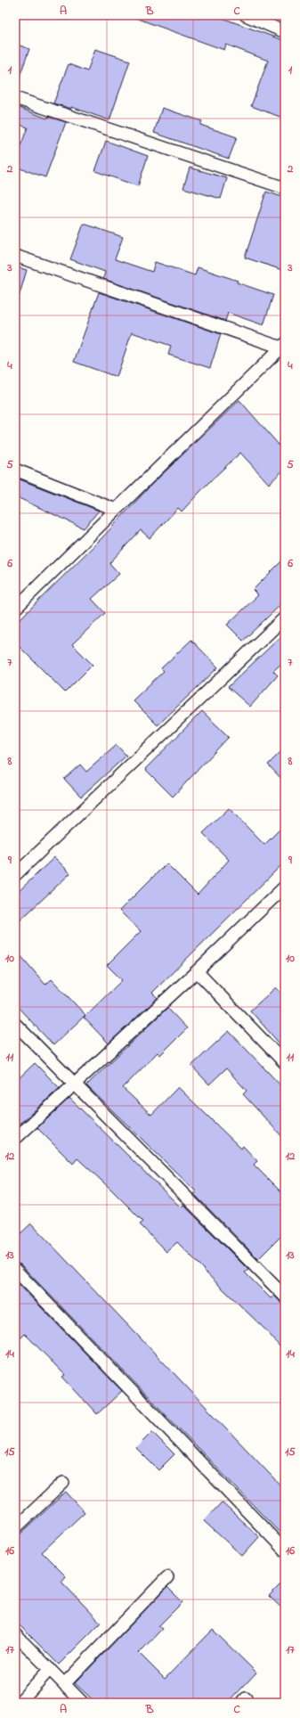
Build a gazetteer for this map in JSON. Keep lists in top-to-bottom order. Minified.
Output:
{"grid":{"columns":["A","B","C"],"rows":["1","2","3","4","5","6","7","8","9","10","11","12","13","14","15","16","17"]}}
